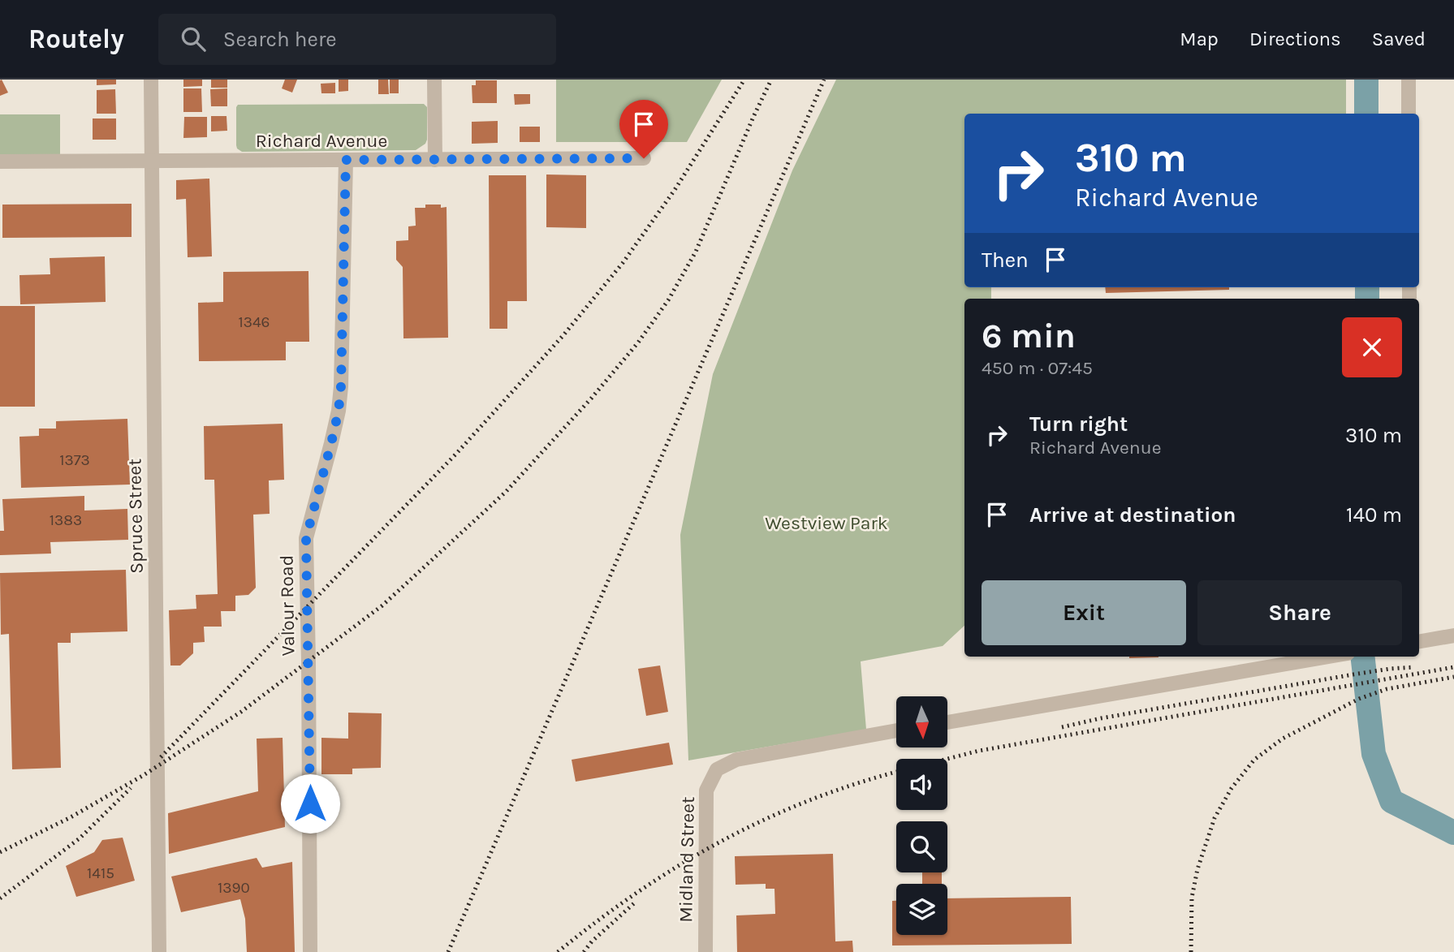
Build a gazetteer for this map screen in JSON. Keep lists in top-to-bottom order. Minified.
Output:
{"streets":{"street":["Richard Avenue","Spruce Street","Valour Road","Midland Street"]},"crossings":[["Richard Avenue","Spruce Street"],["Richard Avenue","Valour Road"]],"parks":["Westview Park"],"house_numbers":["1346","1373","1383","1415","1390"],"north":"bottom","page":{"header":"Routely","search":"Search here","nav":["Map","Directions","Saved"],"turn":["310 m","Richard Avenue"],"then":"Then","heading":["6 min","450 m · 07:45"],"list":[{"name":"Turn right","note":"Richard Avenue","value":"310 m"},{"name":"Arrive at destination","value":"140 m"}],"buttons":["Exit","Share"]}}
